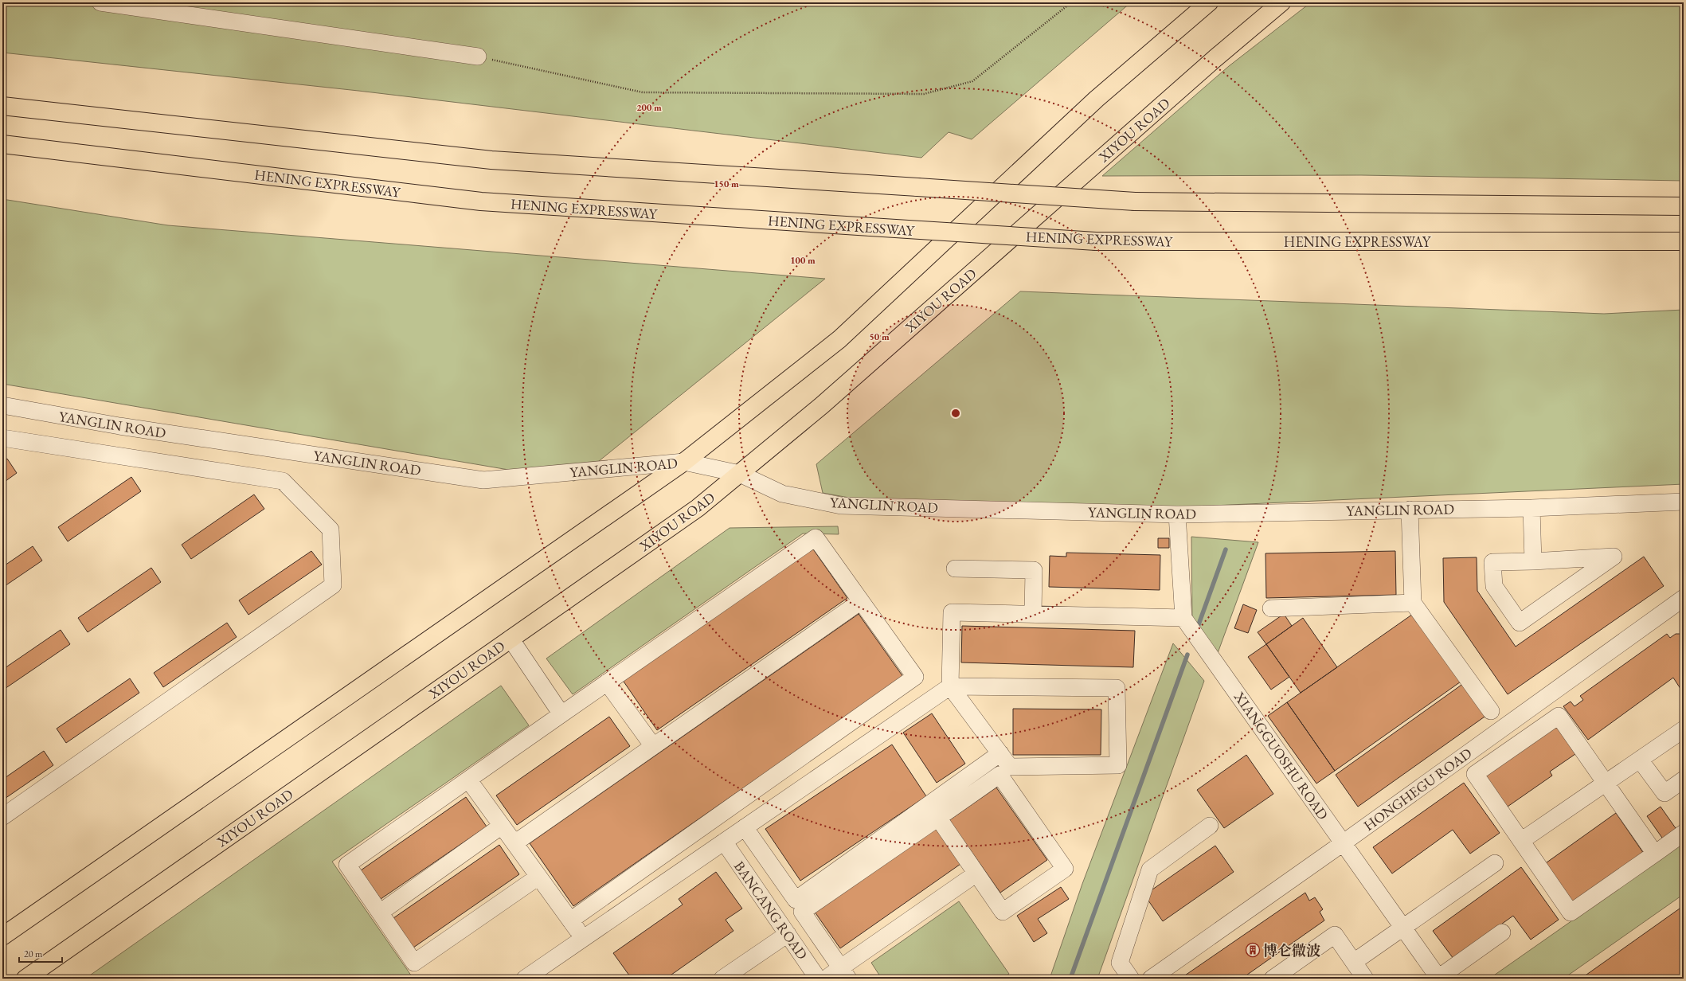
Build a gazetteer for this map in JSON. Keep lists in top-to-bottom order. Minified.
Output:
{"streets":{"main road":["XIYOU ROAD","HENING EXPRESSWAY"],"street":["YANGLIN ROAD","XIANGGUOSHU ROAD","HONGHEGU ROAD","BANCANG ROAD"]},"crossings":[["XIYOU ROAD","YANGLIN ROAD"],["XIANGGUOSHU ROAD","HONGHEGU ROAD"]],"places":{"building":["博仑微波"]},"scale_bar":"20 m","rings":["200 m","150 m","100 m","50 m"]}
